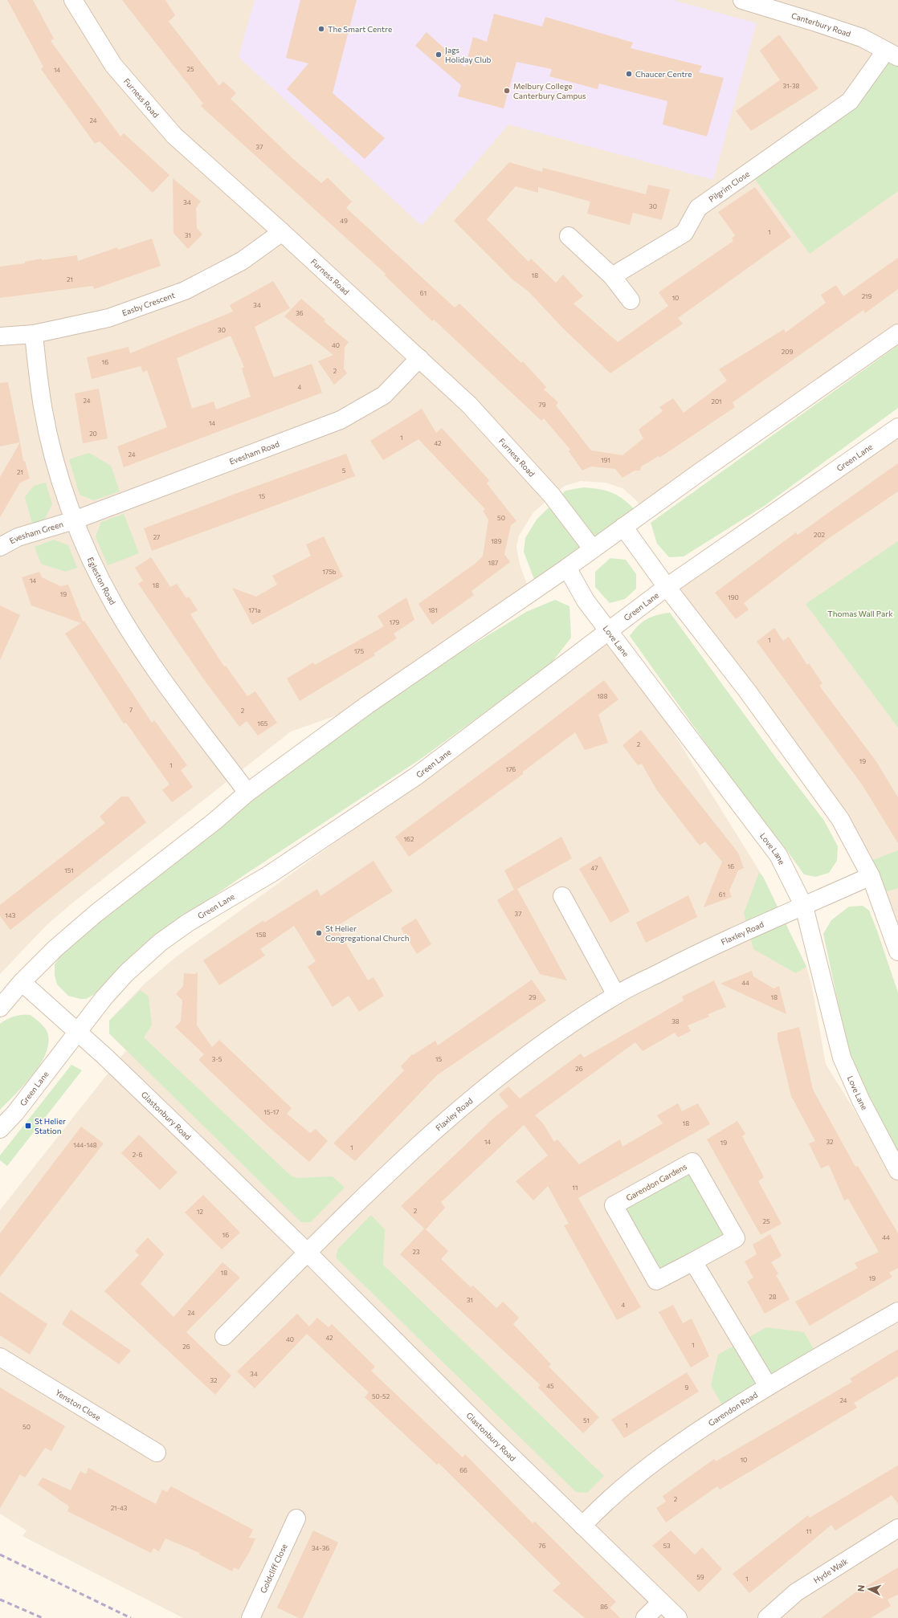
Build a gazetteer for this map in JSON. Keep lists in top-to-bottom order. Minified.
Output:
{"streets":{"street":["Canterbury Road","Furness Road","Pilgrim Close","Easby Crescent","Evesham Road","Green Lane","Evesham Green","Egleston Road","Love Lane","Flaxley Road","Glastonbury Road","Garendon Gardens","Yenston Close","Garendon Road","Goldcliff Close","Hyde Walk"]},"crossings":[["Canterbury Road","Pilgrim Close"],["Furness Road","Easby Crescent"],["Furness Road","Evesham Road"],["Easby Crescent","Egleston Road"],["Evesham Road","Evesham Green"],["Evesham Road","Egleston Road"],["Green Lane","Love Lane"],["Green Lane","Glastonbury Road"],["Evesham Green","Egleston Road"],["Love Lane","Flaxley Road"],["Flaxley Road","Glastonbury Road"],["Glastonbury Road","Garendon Road"]],"parks":["Thomas Wall Park"],"places":{"other":["The Smart Centre","Jags Holiday Club","Chaucer Centre","Melbury College Canterbury Campus","St Helier Congregational Church"],"transit":["St Helier Station"]},"house_numbers":["25","14","31-38","24","37","34","30","49","1","31","18","21","61","219","10","34","36","30","40","209","16","2","4","24","201","79","14","20","1","42","24","191","5","21","15","50","202","27","189","187","175b","14","18","19","190","171a","181","179","1","175","188","7","2","165","2","19","1","176","162","16","47","151","61","37","143","158","44","29","18","38","3-5","15","26","15-17","18","14","32","19","144-148","1","2-6","11","2","12","25","16","44","23","18","19","28","31","4","24","42","40","1","26","34","32","45","9","50-52","24","51","1","50","10","66","2","21-43","11","76","53","34-36","59","1","86"],"north":"left"}
